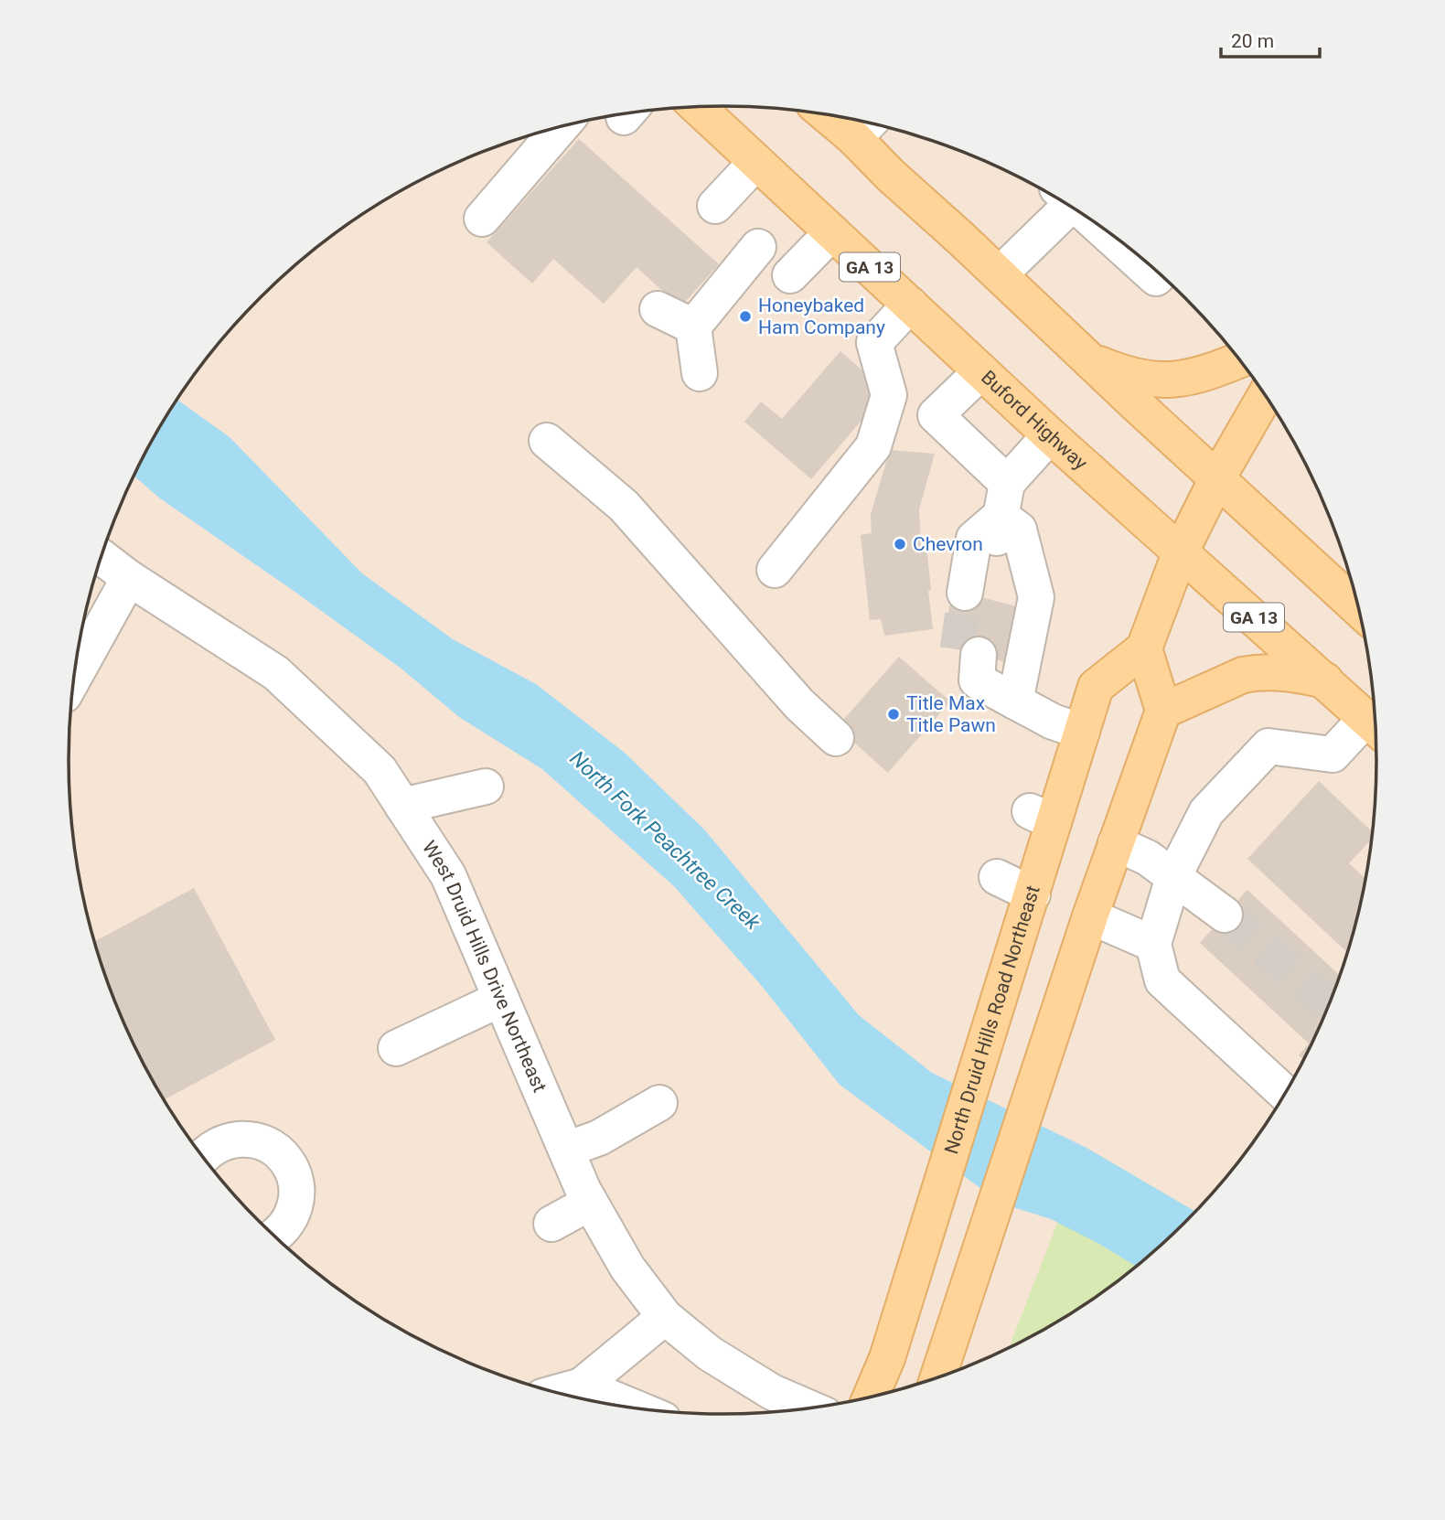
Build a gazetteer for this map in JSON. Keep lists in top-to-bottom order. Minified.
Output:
{"streets":{"main road":["GA 13","Buford Highway","North Druid Hills Road Northeast"],"street":["West Druid Hills Drive Northeast"]},"water":["North Fork Peachtree Creek"],"places":["Honeybaked Ham Company","Chevron","Title Max Title Pawn"],"scale_bar":"20 m"}
